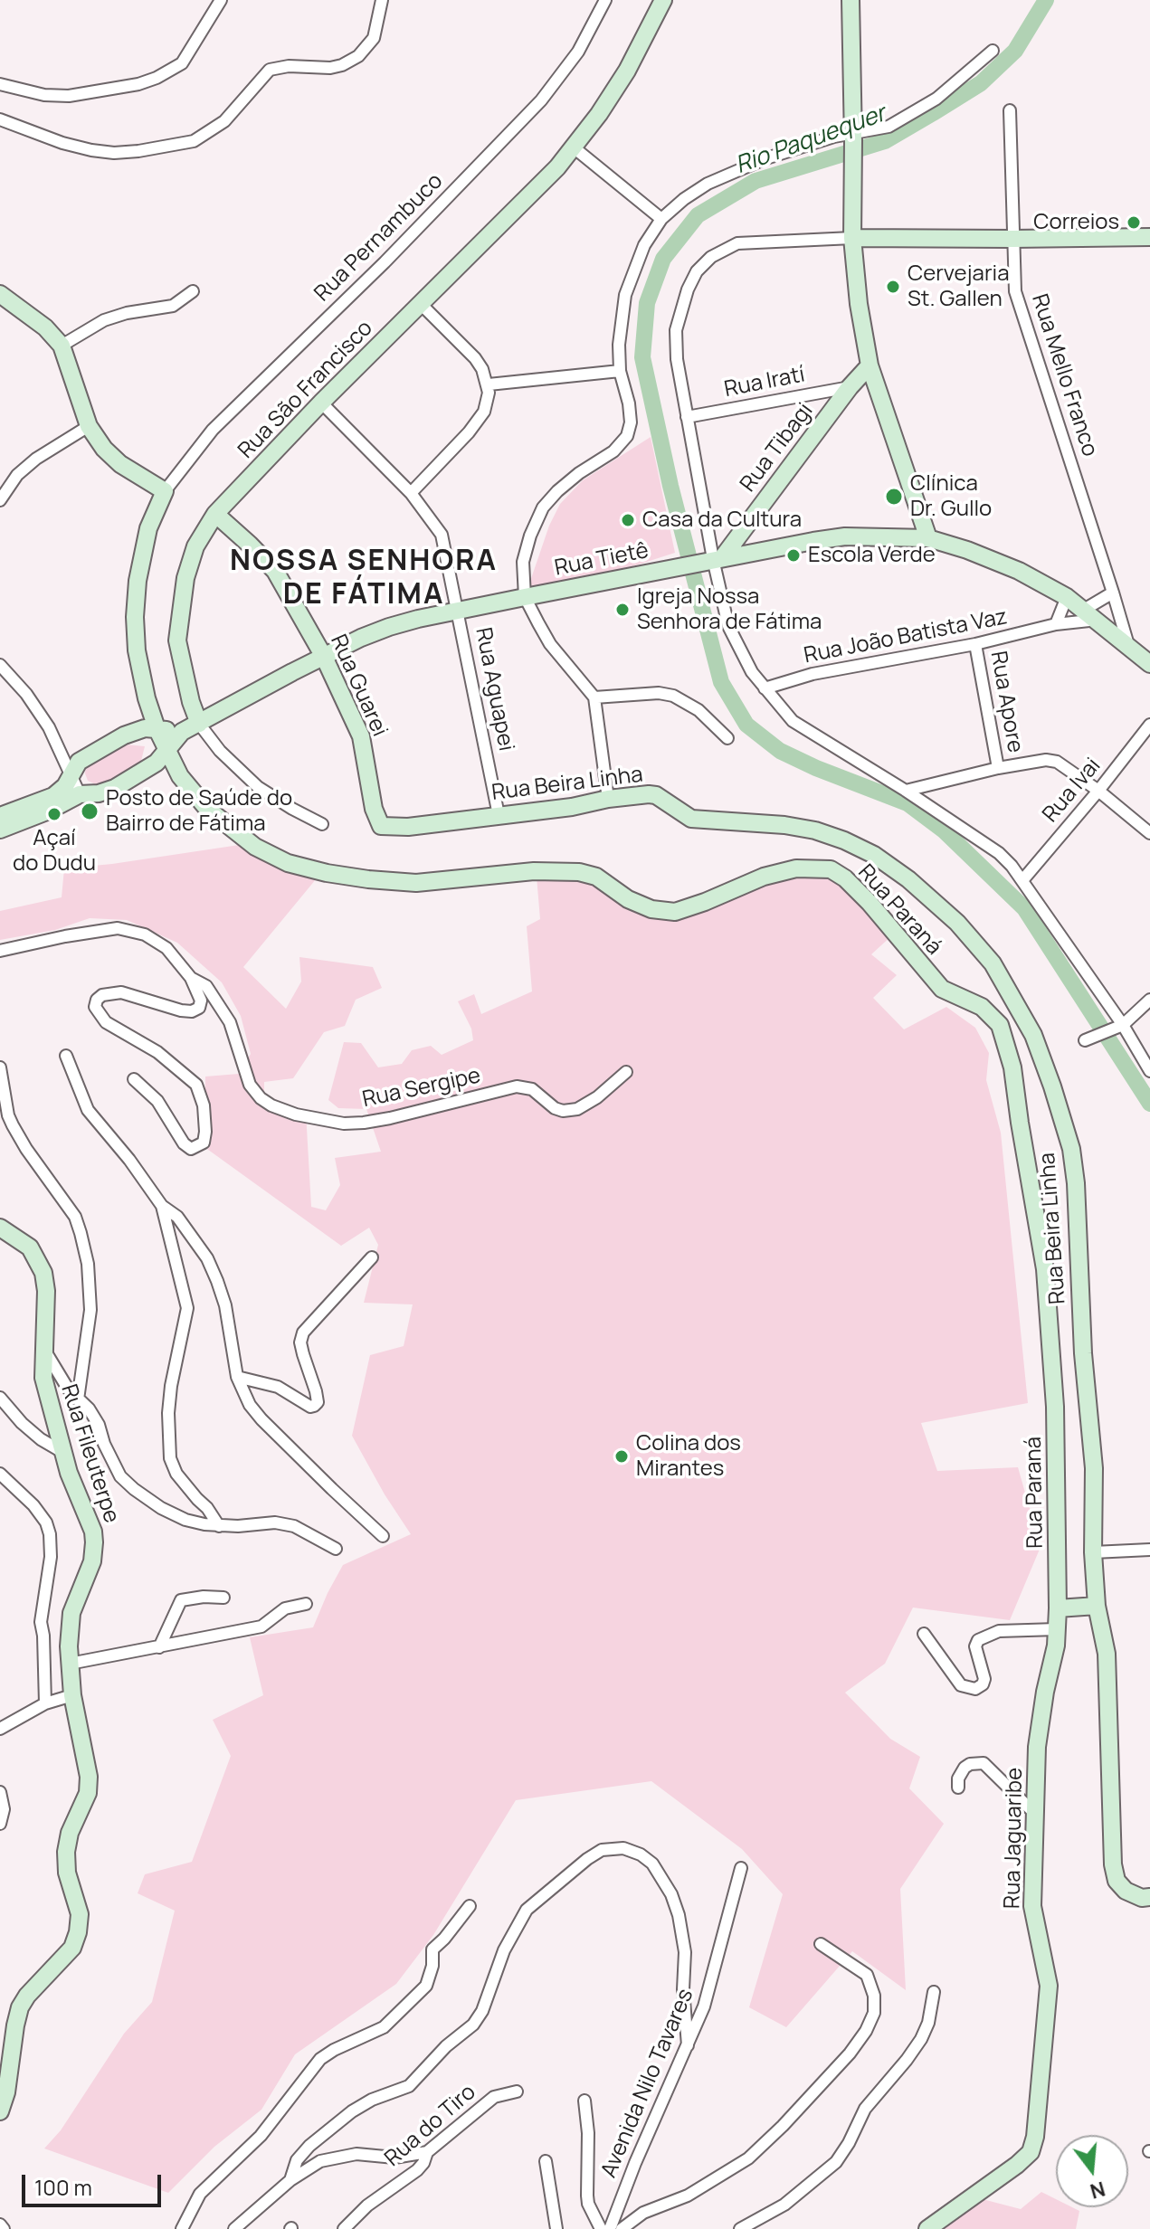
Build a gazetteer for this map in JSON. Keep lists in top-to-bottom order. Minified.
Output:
{"streets":{"street":["Rua Pernambuco","Rua Mello Franco","Rua Iratí","Rua São Francisco","Rua Tibagi","Rua Tietê","Rua João Batista Vaz","Rua Guarei","Rua Aguapei","Rua Apore","Rua Beira Linha","Rua Ivai","Rua Paraná","Rua Sergipe","Rua Fileuterpe","Rua Jaguaribe","Avenida Nilo Tavares","Rua do Tiro"]},"crossings":[["Rua Pernambuco","Rua Paraná"],["Rua Mello Franco","Rua Tietê"],["Rua Iratí","Rua Tibagi"],["Rua São Francisco","Rua Tietê"],["Rua São Francisco","Rua Guarei"],["Rua São Francisco","Rua Aguapei"],["Rua Tibagi","Rua Tietê"],["Rua Tietê","Rua João Batista Vaz"],["Rua Tietê","Rua Guarei"],["Rua Tietê","Rua Aguapei"],["Rua Tietê","Rua Paraná"],["Rua João Batista Vaz","Rua Apore"],["Rua Guarei","Rua Beira Linha"],["Rua Aguapei","Rua Beira Linha"],["Rua Paraná","Rua Jaguaribe"]],"districts":["NOSSA SENHORA DE FÁTIMA"],"water":["Rio Paquequer"],"places":["Correios","Cervejaria St. Gallen","Clínica Dr. Gullo","Casa da Cultura","Escola Verde","Igreja Nossa Senhora de Fátima","Posto de Saúde do Bairro de Fátima","Açaí do Dudu","Colina dos Mirantes"],"scale_bar":"100 m","north":"bottom"}
